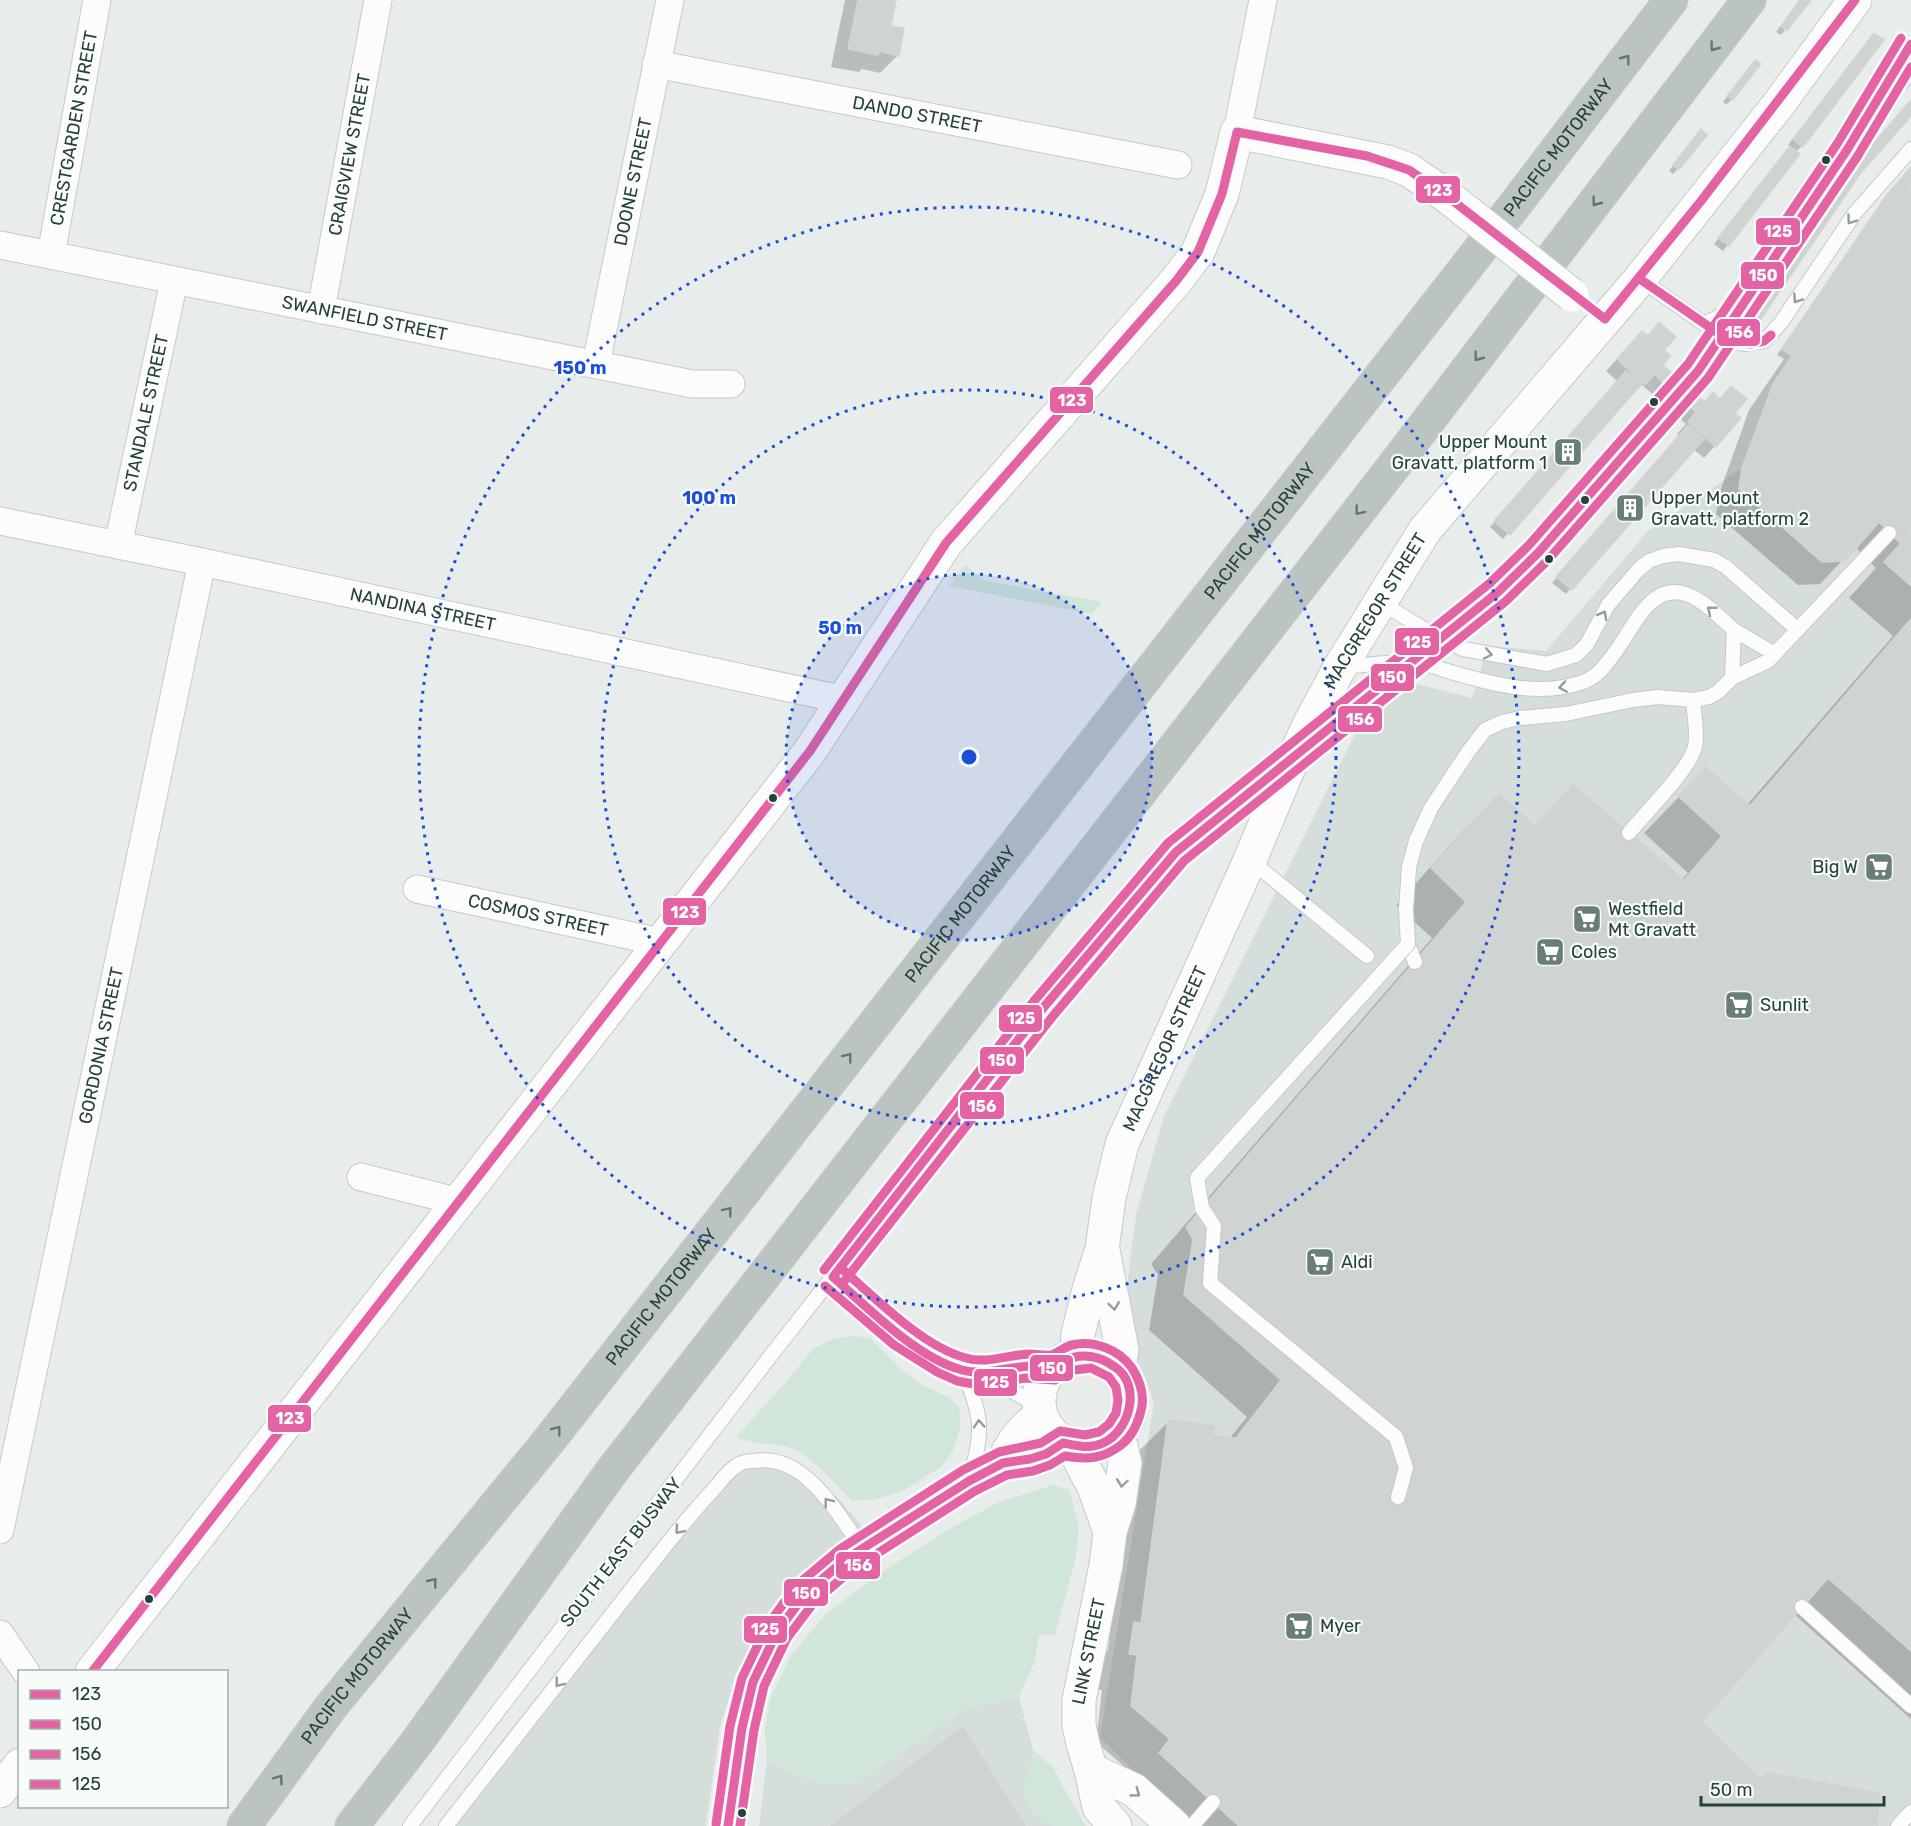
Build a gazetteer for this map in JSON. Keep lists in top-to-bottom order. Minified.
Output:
{"streets":{"highway":["PACIFIC MOTORWAY"],"street":["DANDO STREET","CRESTGARDEN STREET","CRAIGVIEW STREET","DOONE STREET","SWANFIELD STREET","STANDALE STREET","NANDINA STREET","MACGREGOR STREET","COSMOS STREET","GORDONIA STREET","LINK STREET"],"lane":["SOUTH EAST BUSWAY"]},"crossings":[["DANDO STREET","DOONE STREET"],["CRESTGARDEN STREET","SWANFIELD STREET"],["CRAIGVIEW STREET","SWANFIELD STREET"],["DOONE STREET","SWANFIELD STREET"],["SWANFIELD STREET","STANDALE STREET"],["STANDALE STREET","NANDINA STREET"],["NANDINA STREET","GORDONIA STREET"],["MACGREGOR STREET","LINK STREET"]],"places":{"building":["Upper Mount Gravatt, platform 1","Upper Mount Gravatt, platform 2"],"supermarket":["Big W","Westfield Mt Gravatt","Coles","Sunlit","Aldi","Myer"]},"lines":["transit line 123","transit line 125","transit line 150","transit line 156"],"legend":["123","150","156","125"],"scale_bar":"50 m","rings":["150 m","100 m","50 m"]}
